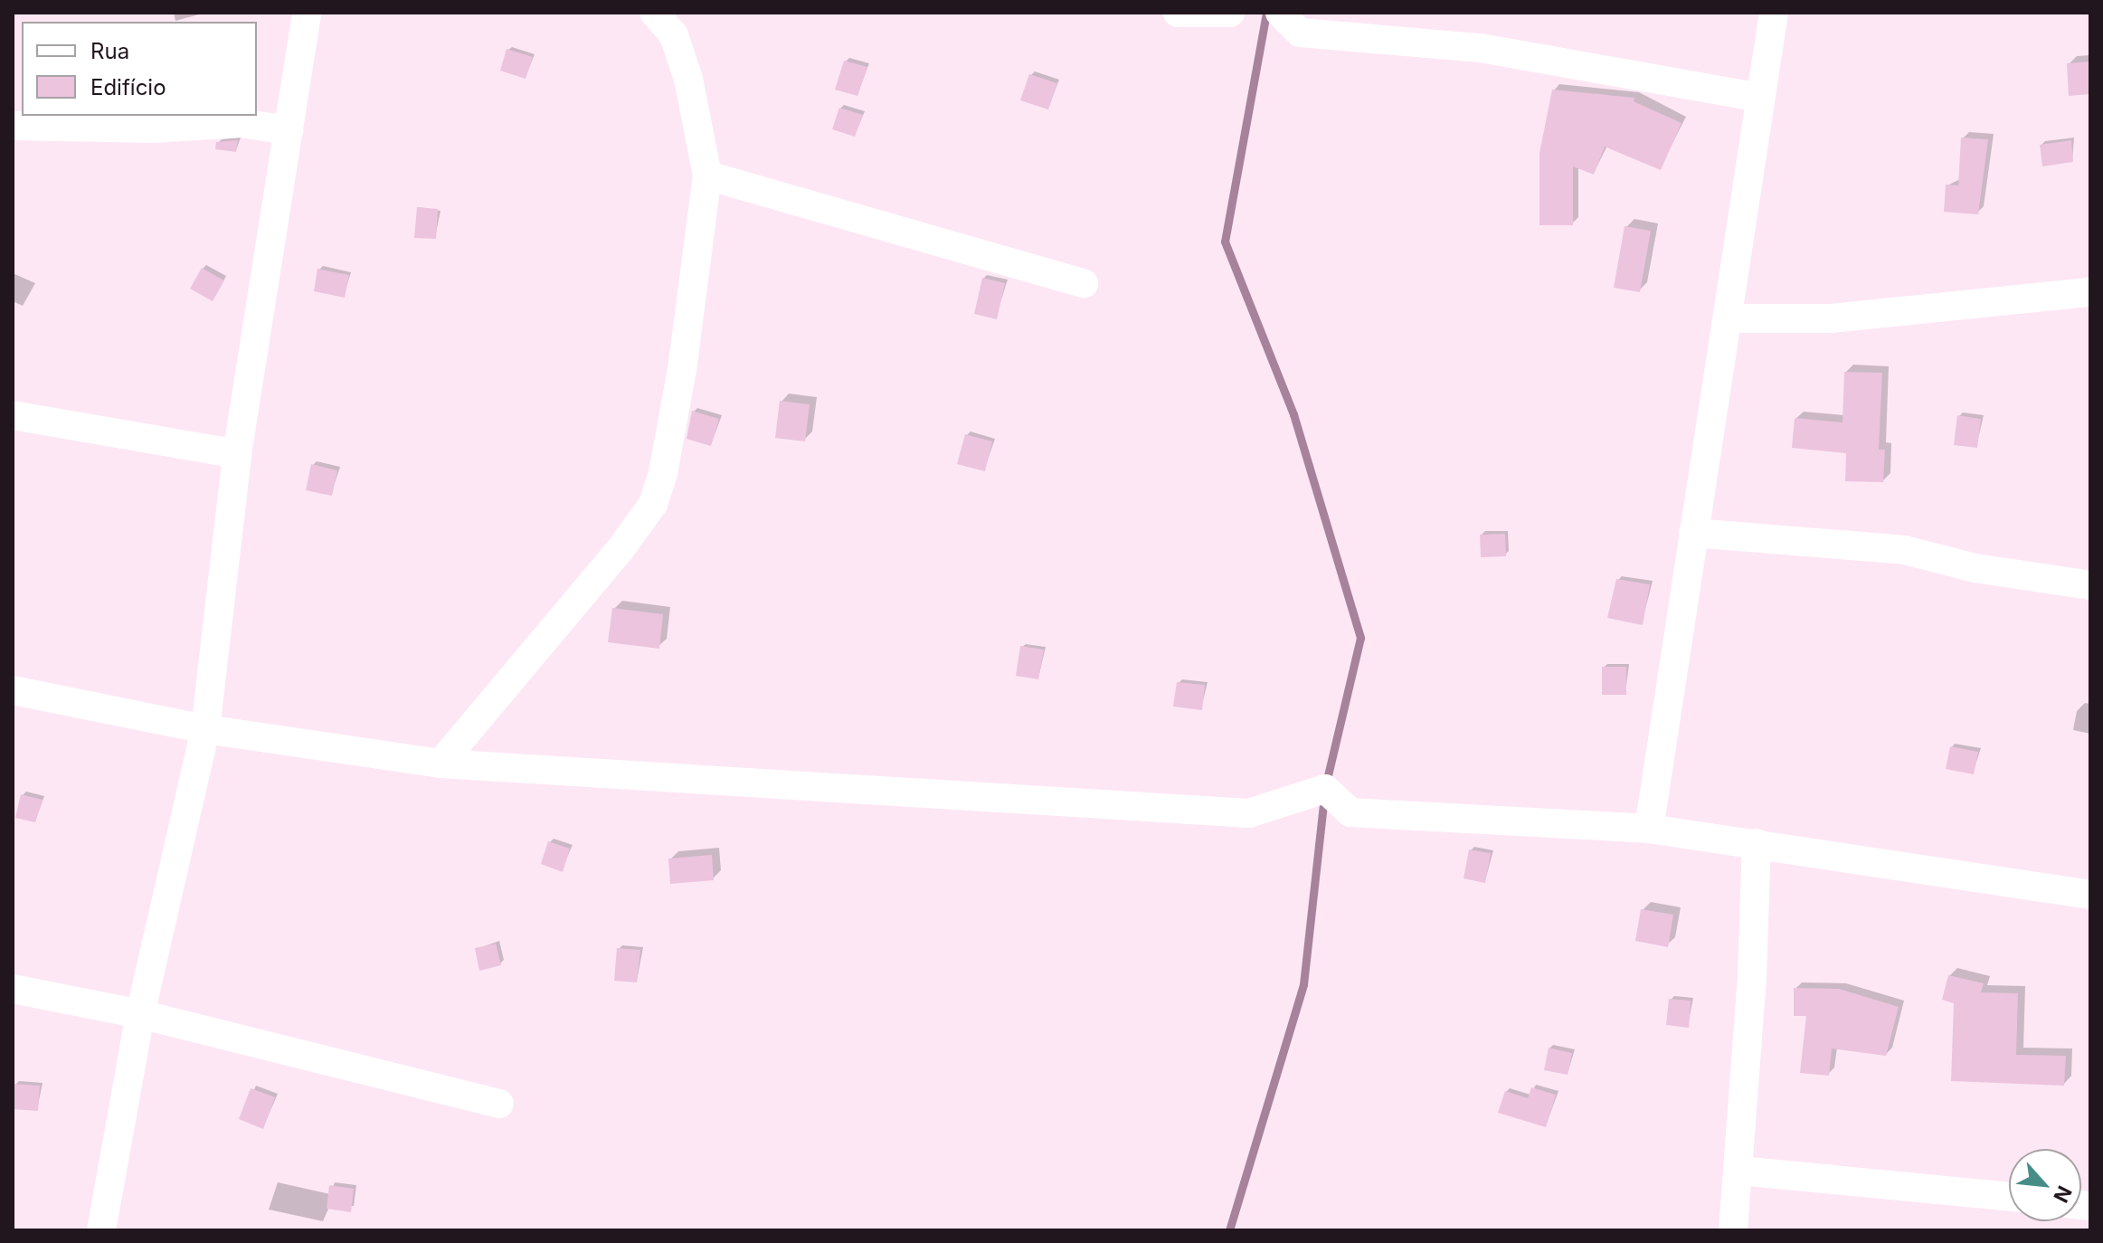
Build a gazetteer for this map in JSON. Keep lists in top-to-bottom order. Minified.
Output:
{"legend":["Rua","Edifício"],"north":"bottom right"}
